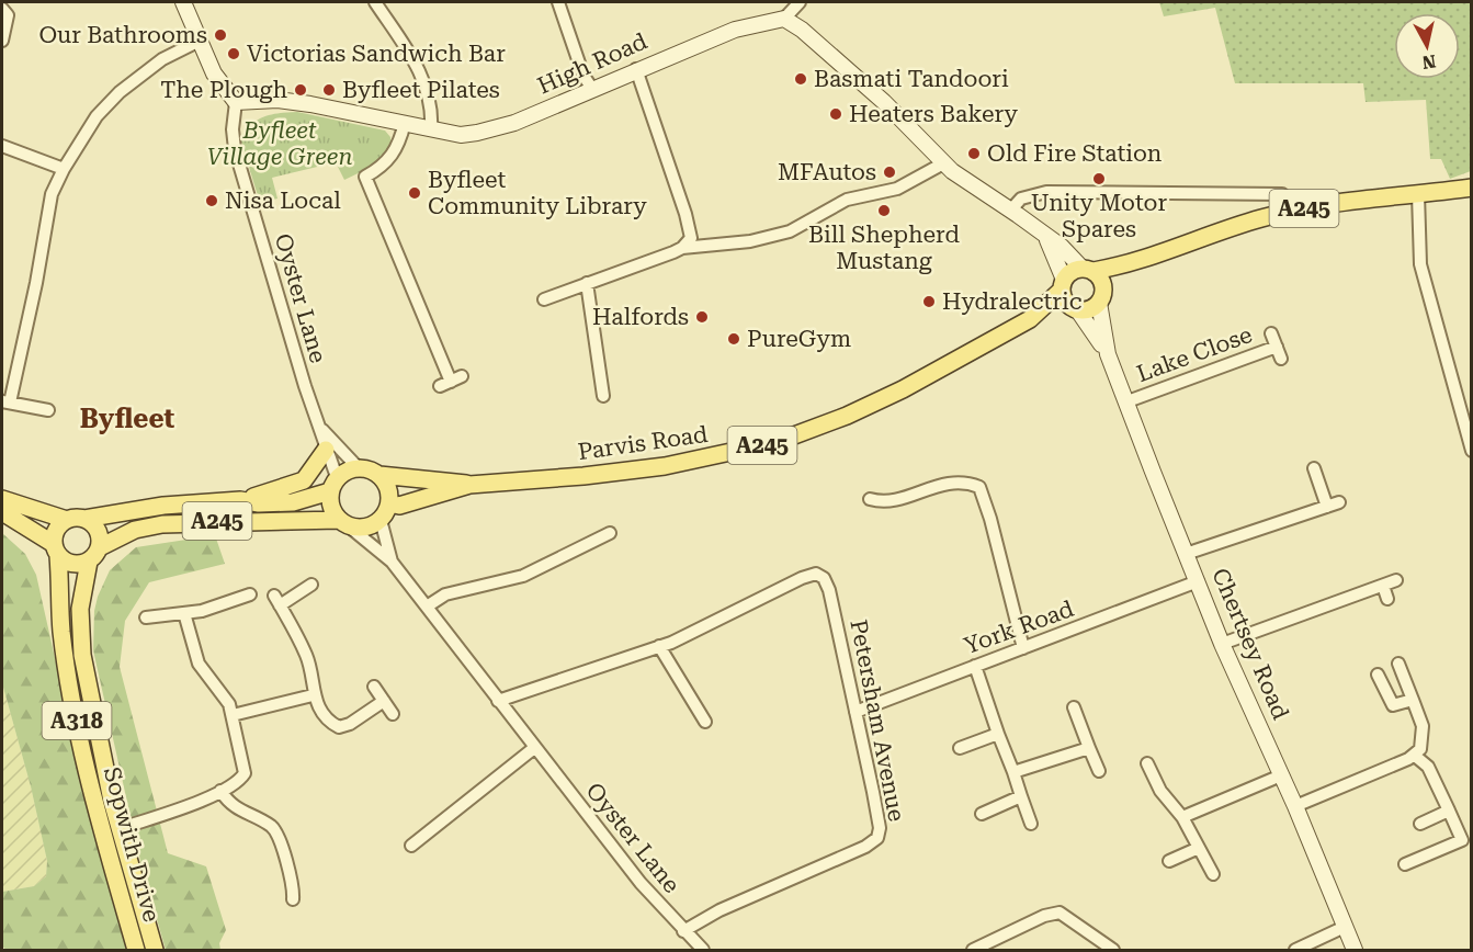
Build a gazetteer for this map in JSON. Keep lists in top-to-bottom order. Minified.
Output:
{"streets":{"main road":["A245","Parvis Road","A318","Sopwith Drive"],"street":["High Road","Oyster Lane","Lake Close","York Road","Chertsey Road","Petersham Avenue"]},"crossings":[["High Road","Oyster Lane"],["A245","Oyster Lane"],["A245","Parvis Road"],["A245","Chertsey Road"],["A245","Sopwith Drive"],["Oyster Lane","Parvis Road"],["Oyster Lane","Petersham Avenue"],["Lake Close","Chertsey Road"],["Parvis Road","Chertsey Road"],["York Road","Chertsey Road"],["York Road","Petersham Avenue"]],"districts":["Byfleet"],"parks":["Byfleet Village Green"],"places":["Our Bathrooms","Victorias Sandwich Bar","Basmati Tandoori","The Plough","Byfleet Pilates","Heaters Bakery","Old Fire Station","MFAutos","Unity Motor Spares","Byfleet Community Library","Nisa Local","Bill Shepherd Mustang","Hydralectric","Halfords","PureGym"],"north":"bottom"}
